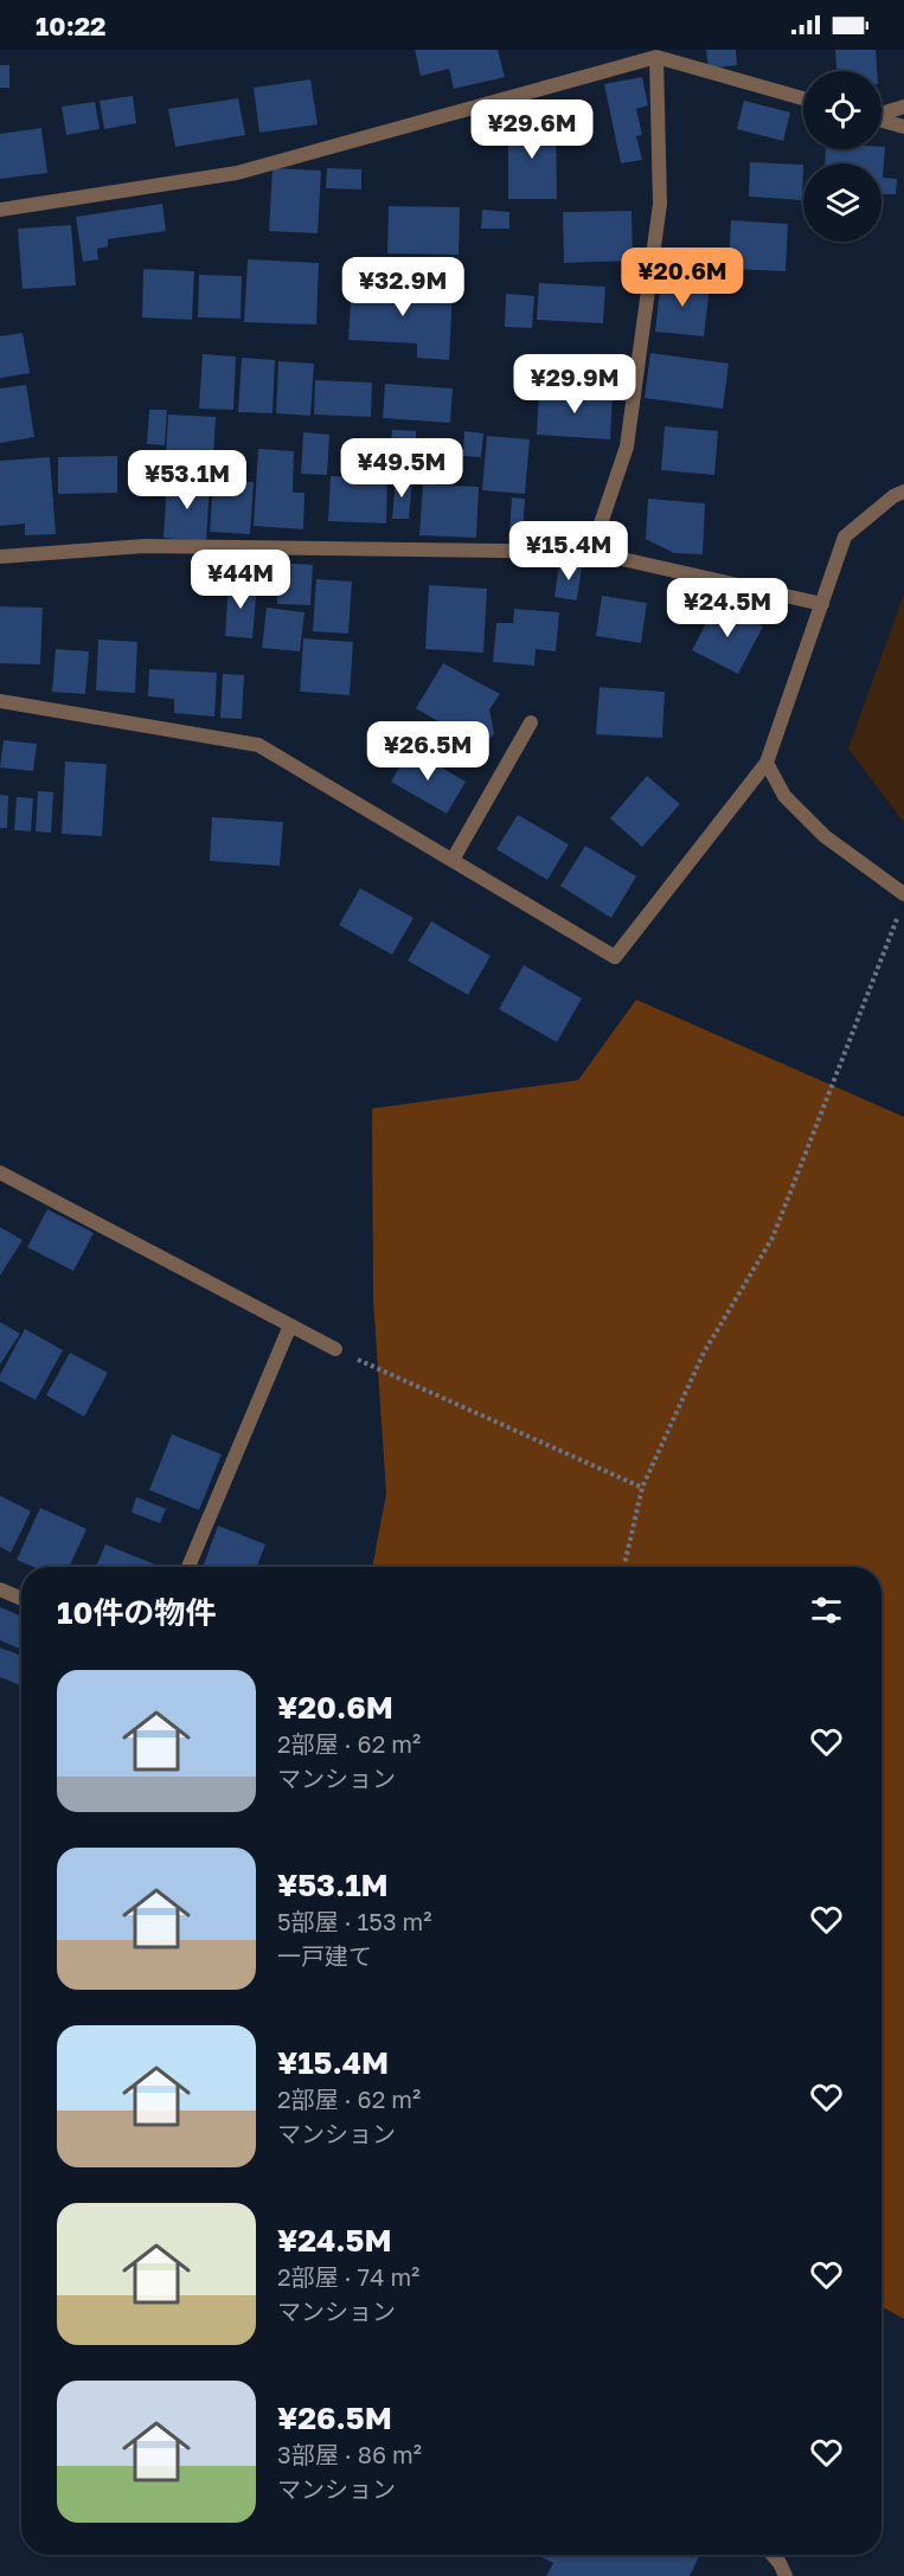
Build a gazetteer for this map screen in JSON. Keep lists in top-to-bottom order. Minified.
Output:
{"page":{"status":"10:22","price":["¥29.6M","¥20.6M","¥32.9M","¥29.9M","¥49.5M","¥53.1M","¥15.4M","¥44M","¥24.5M","¥26.5M"],"heading":"10件の物件","list":[{"name":"¥20.6M","note":"2部屋 · 62 m² · マンション"},{"name":"¥53.1M","note":"5部屋 · 153 m² · 一戸建て"},{"name":"¥15.4M","note":"2部屋 · 62 m² · マンション"},{"name":"¥24.5M","note":"2部屋 · 74 m² · マンション"},{"name":"¥26.5M","note":"3部屋 · 86 m² · マンション"}]}}
